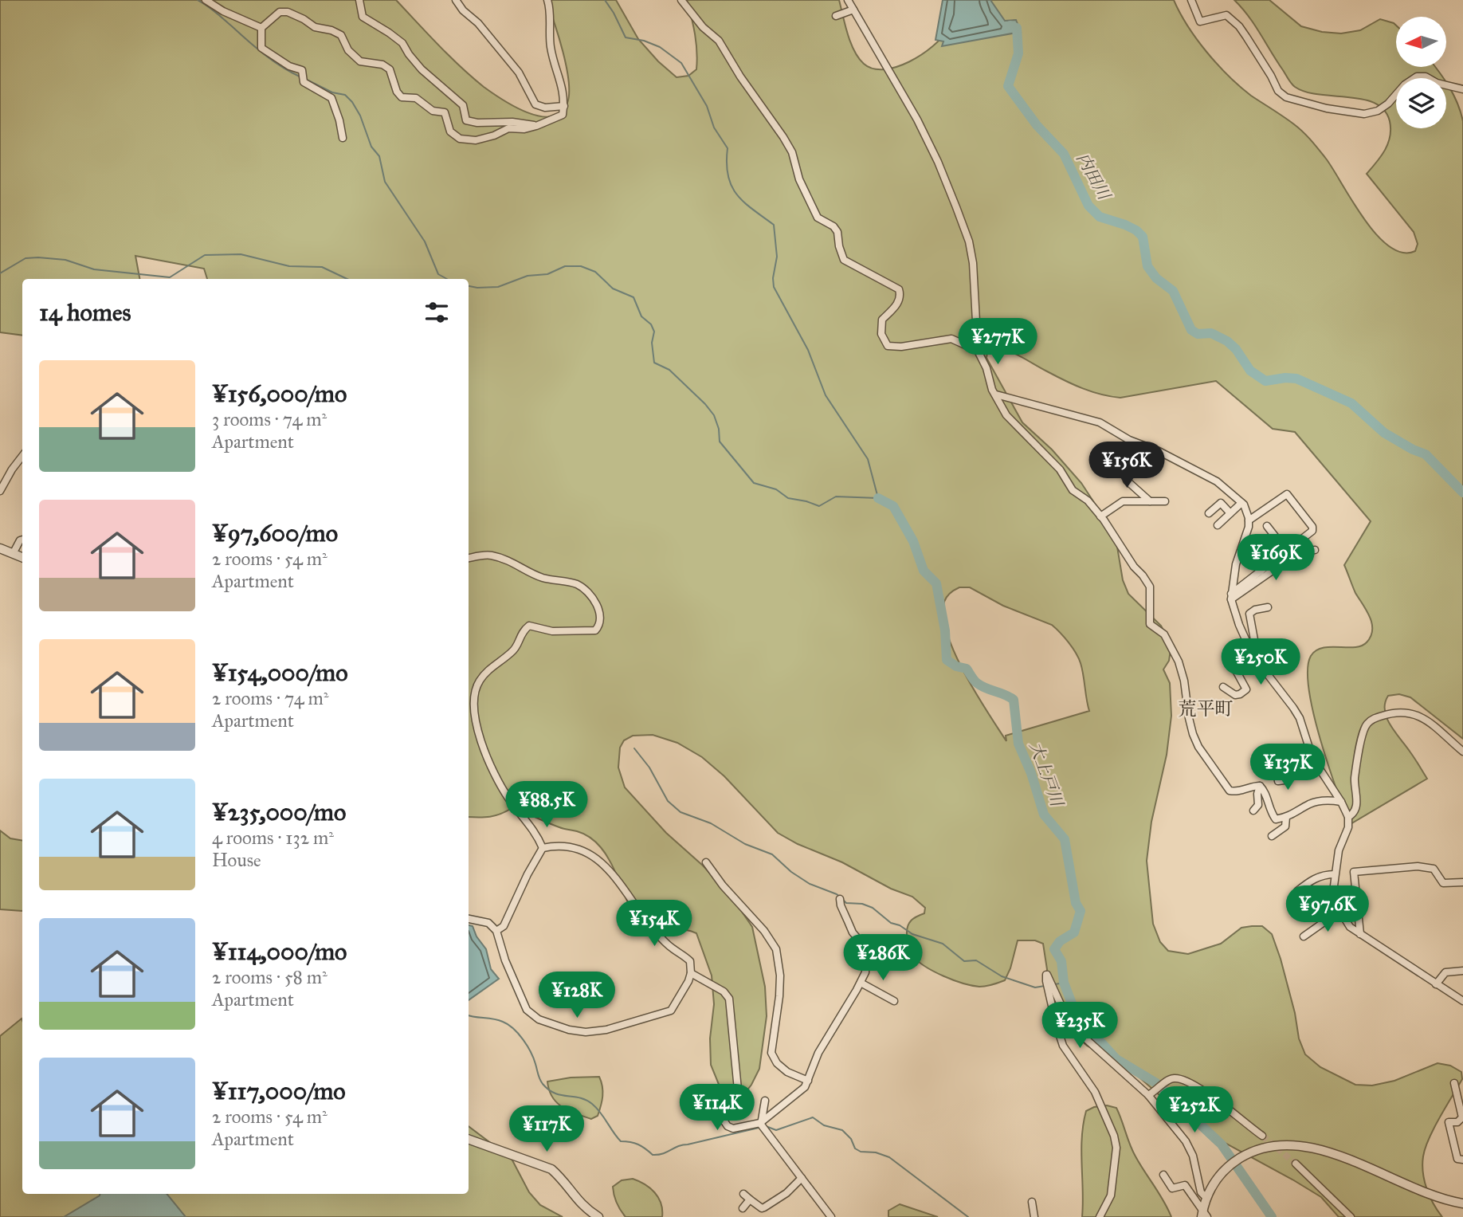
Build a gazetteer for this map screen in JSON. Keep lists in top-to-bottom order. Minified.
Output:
{"districts":["荒平町"],"water":["内田川","大上戸川"],"north":"left","page":{"heading":"14 homes","price":["¥277K","¥156K","¥169K","¥250K","¥137K","¥88.5K","¥97.6K","¥154K","¥286K","¥128K","¥235K","¥114K","¥252K","¥117K"],"list":[{"name":"¥156,000/mo","note":"3 rooms · 74 m² · Apartment"},{"name":"¥97,600/mo","note":"2 rooms · 54 m² · Apartment"},{"name":"¥154,000/mo","note":"2 rooms · 74 m² · Apartment"},{"name":"¥235,000/mo","note":"4 rooms · 132 m² · House"},{"name":"¥114,000/mo","note":"2 rooms · 58 m² · Apartment"},{"name":"¥117,000/mo","note":"2 rooms · 54 m² · Apartment"}]}}
